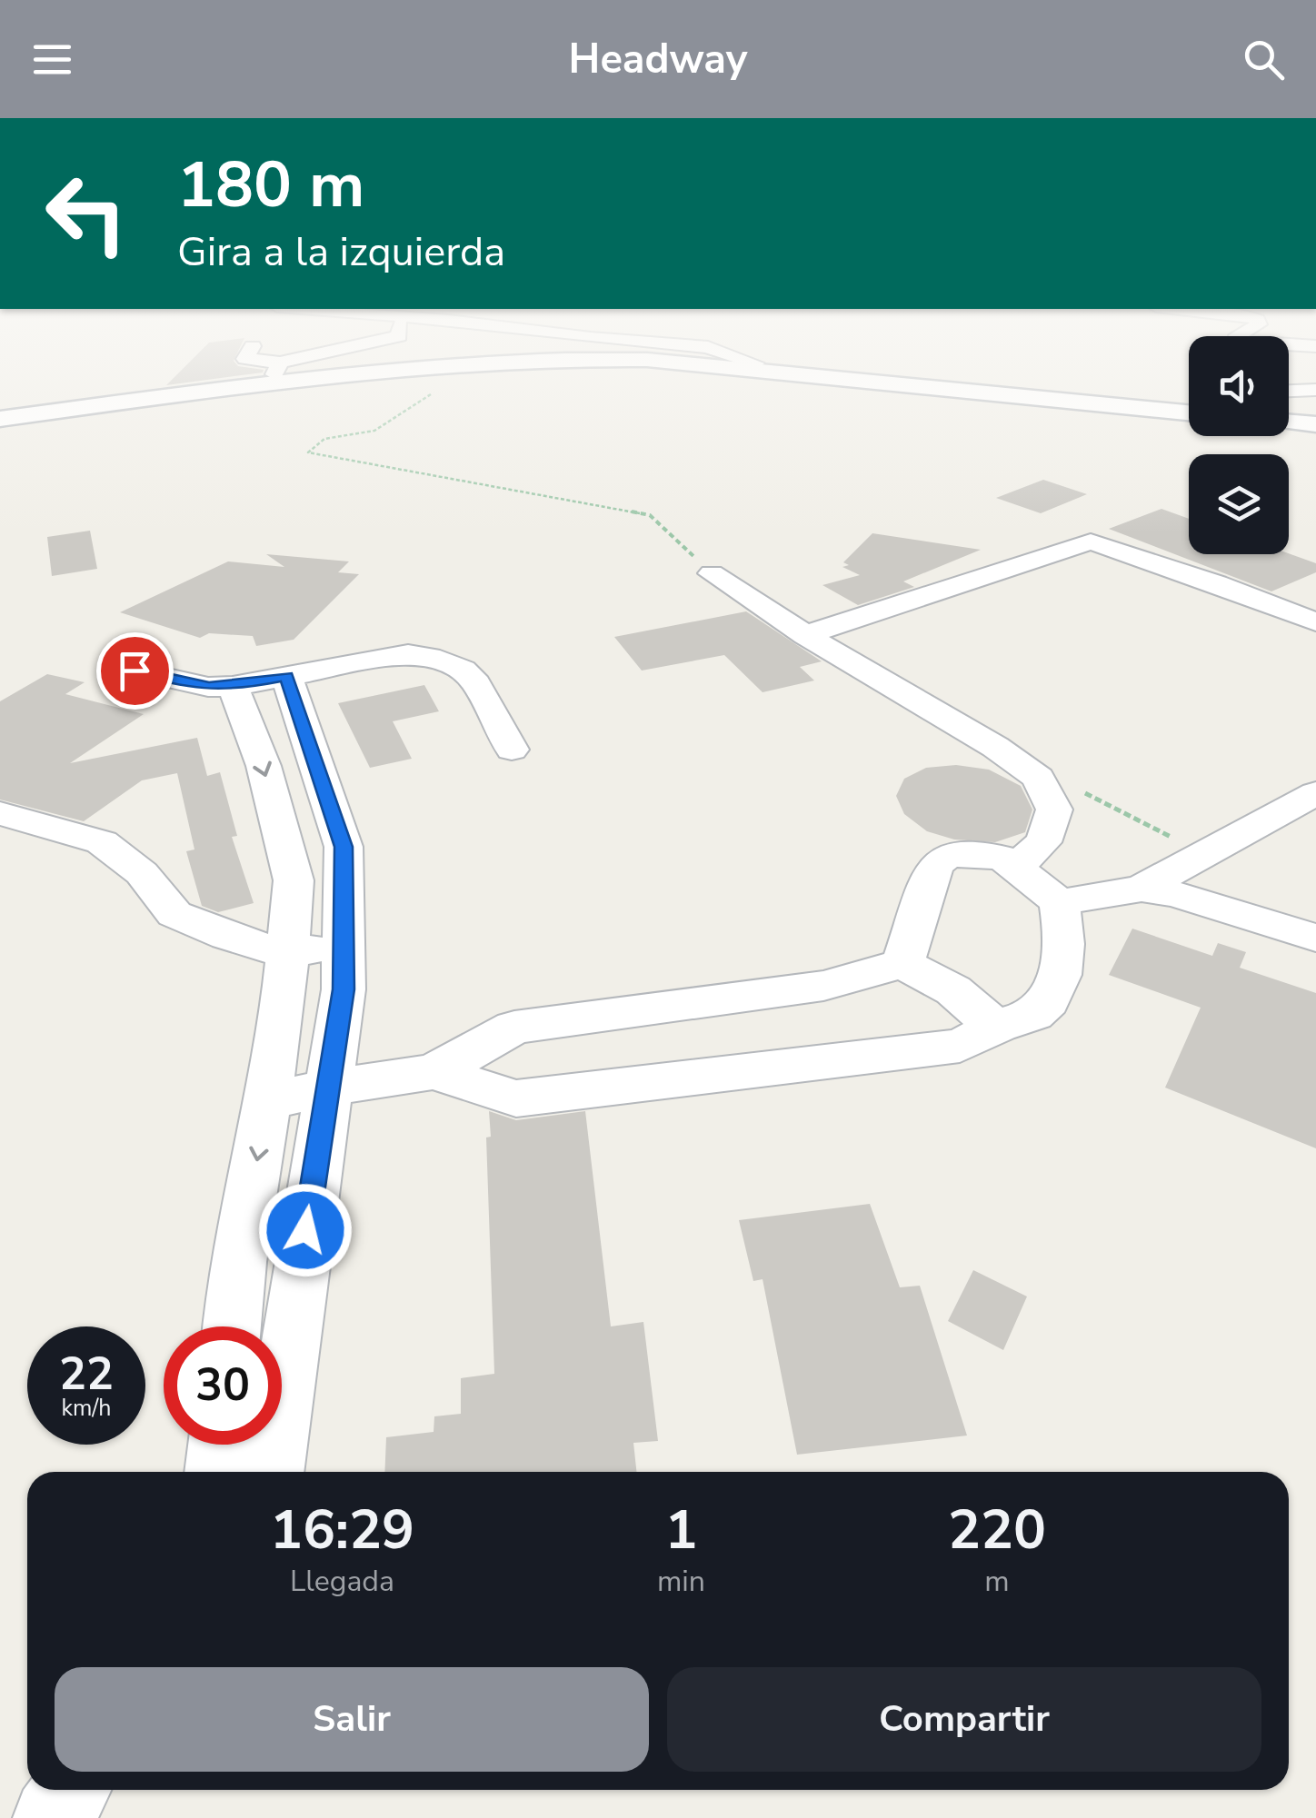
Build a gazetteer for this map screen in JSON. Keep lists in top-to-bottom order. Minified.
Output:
{"page":{"header":"Headway","turn":["180 m","Gira a la izquierda"],"speed":"22 km/h","limit":"30","eta":["16:29","Llegada","1","min","220","m"],"buttons":["Salir","Compartir"]}}
